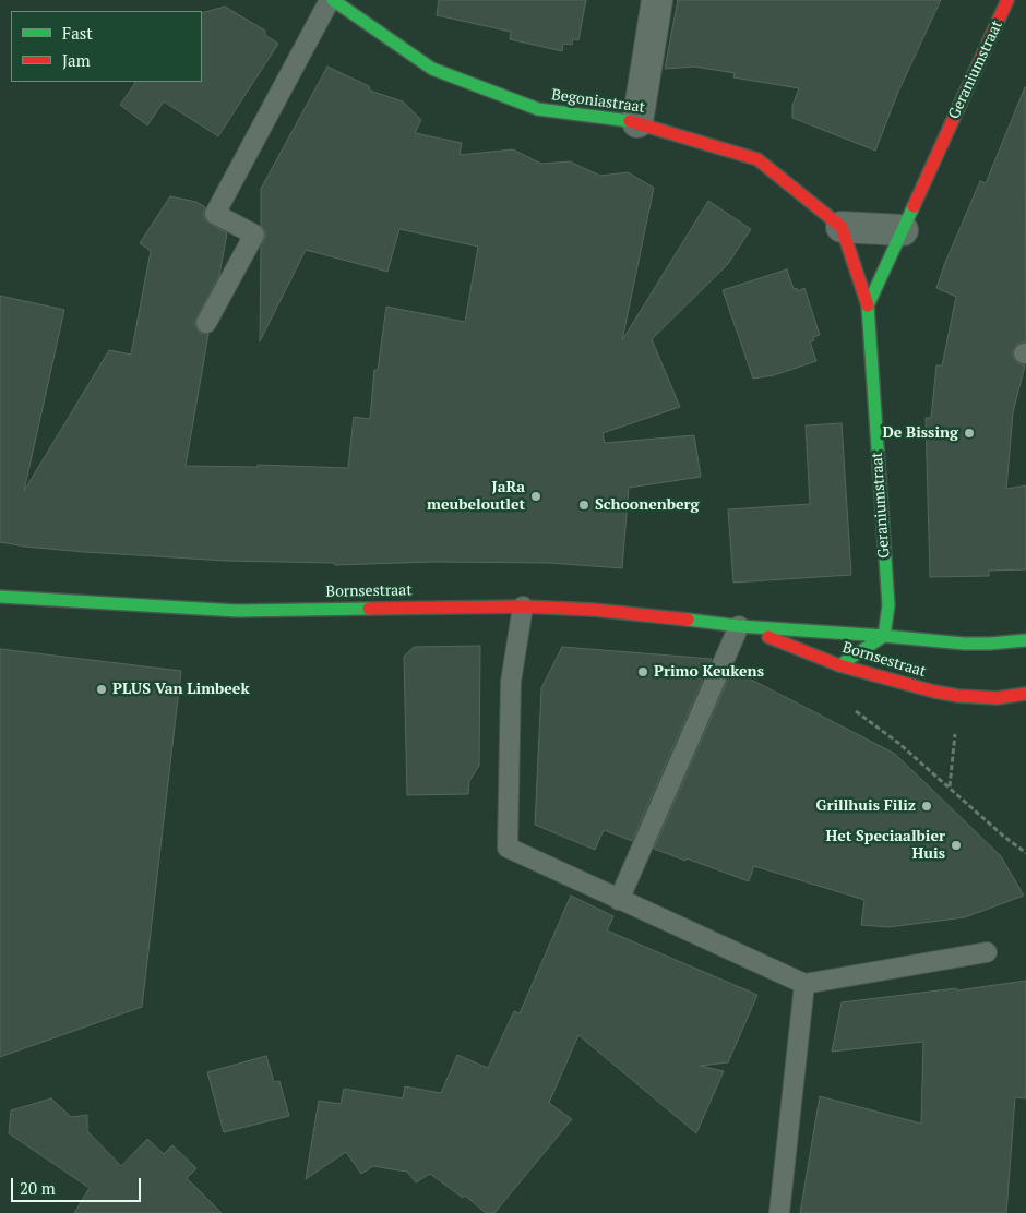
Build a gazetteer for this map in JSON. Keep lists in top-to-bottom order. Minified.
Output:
{"streets":{"street":["Geraniumstraat","Begoniastraat","Bornsestraat"]},"crossings":[["Geraniumstraat","Bornsestraat"]],"places":["De Bissing","JaRa meubeloutlet","Schoonenberg","Primo Keukens","PLUS Van Limbeek","Grillhuis Filiz","Het Speciaalbier Huis"],"legend":["Fast","Jam"],"scale_bar":"20 m"}
